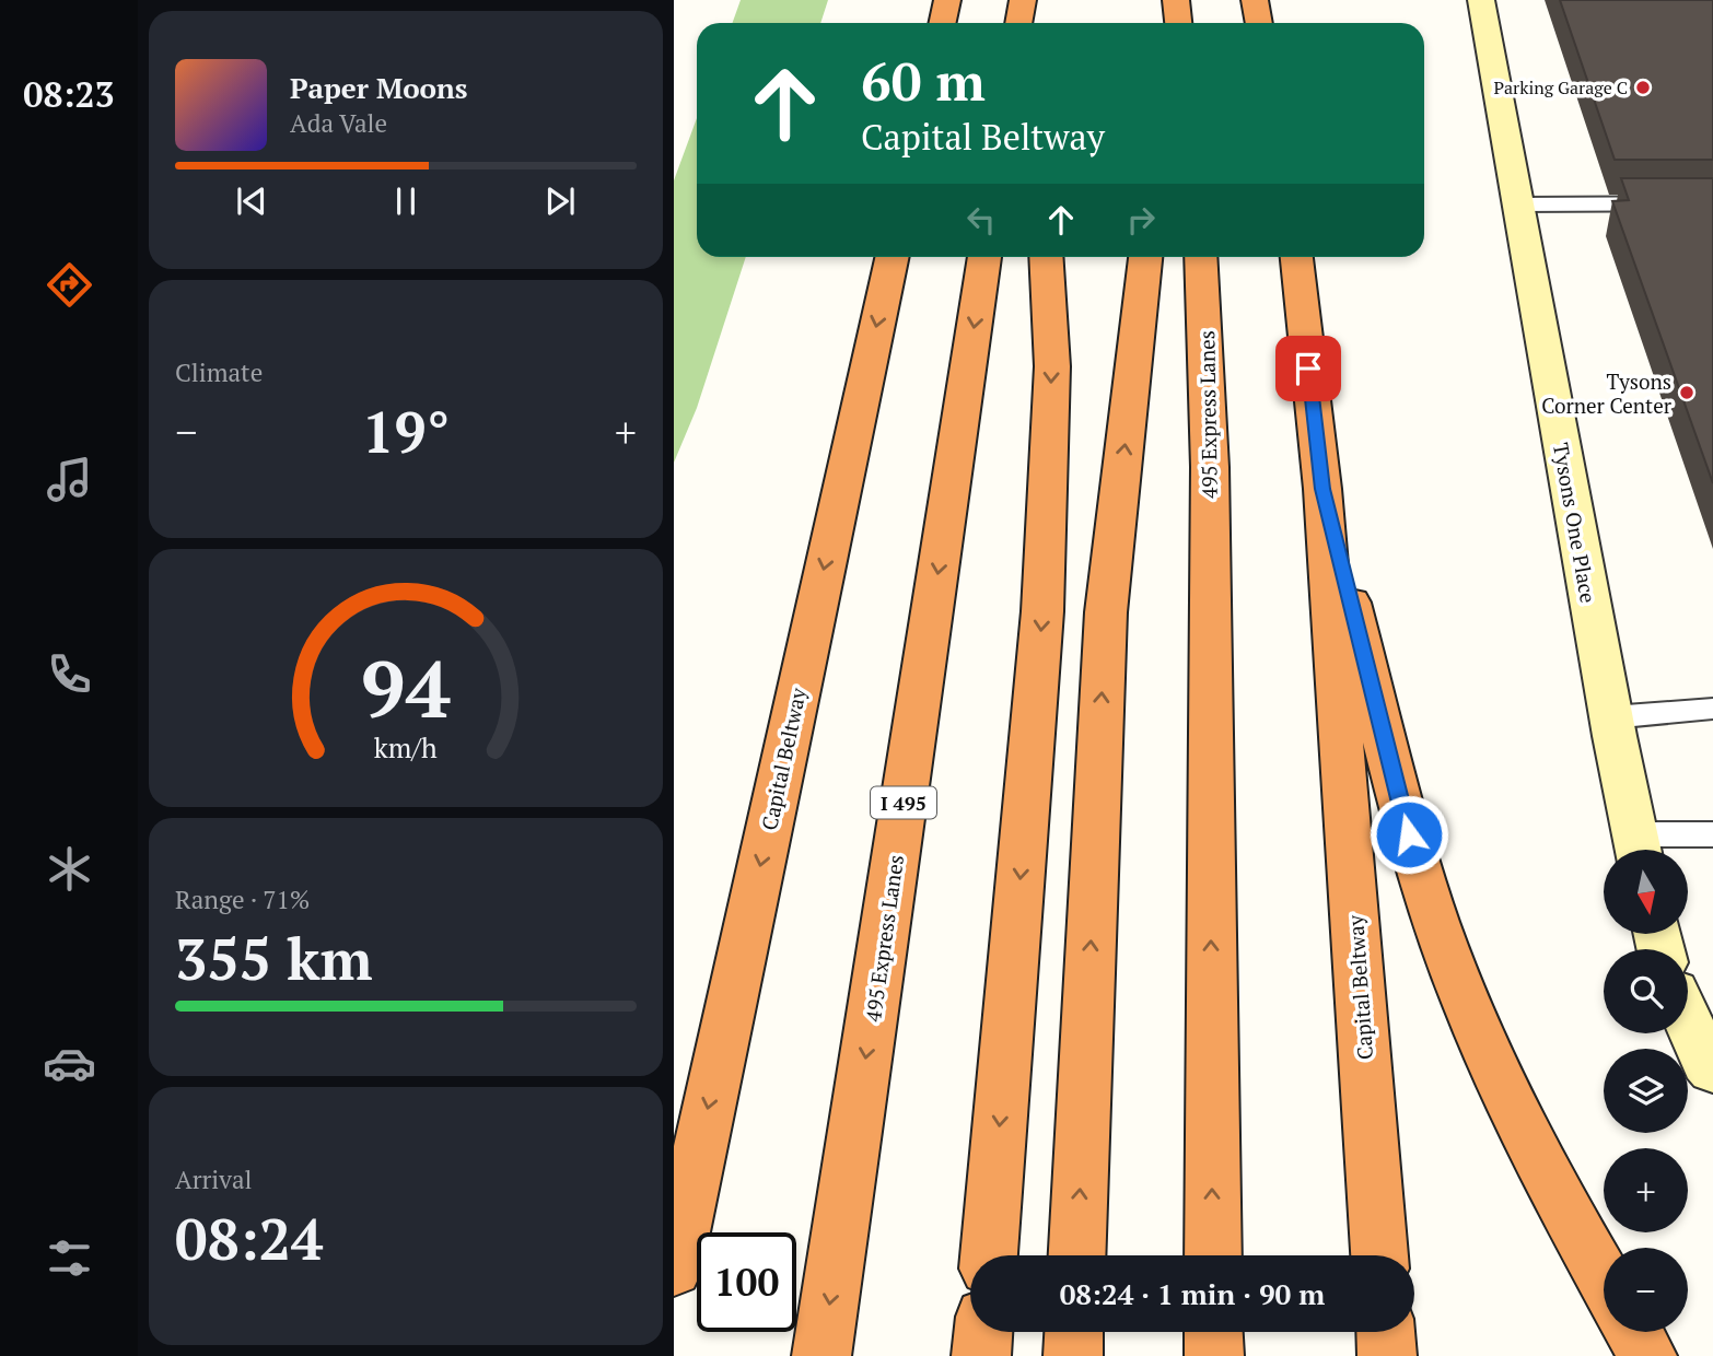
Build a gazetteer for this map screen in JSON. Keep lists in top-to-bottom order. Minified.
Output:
{"streets":{"highway":["495 Express Lanes","Capital Beltway","I 495"],"street":["Tysons One Place"]},"places":["Parking Garage C","Tysons Corner Center"],"north":"bottom","page":{"tabs":"08:23","turn":["60 m","Capital Beltway"],"song":["Paper Moons","Ada Vale"],"tile":["Climate",["Range · 71%","355 km"],["Arrival","08:24"]],"heat":["−","19°","+"],"map_buttons":["+","−"],"limit":"100","trip":"08:24 · 1 min · 90 m","gauge":["94","km/h"]}}
